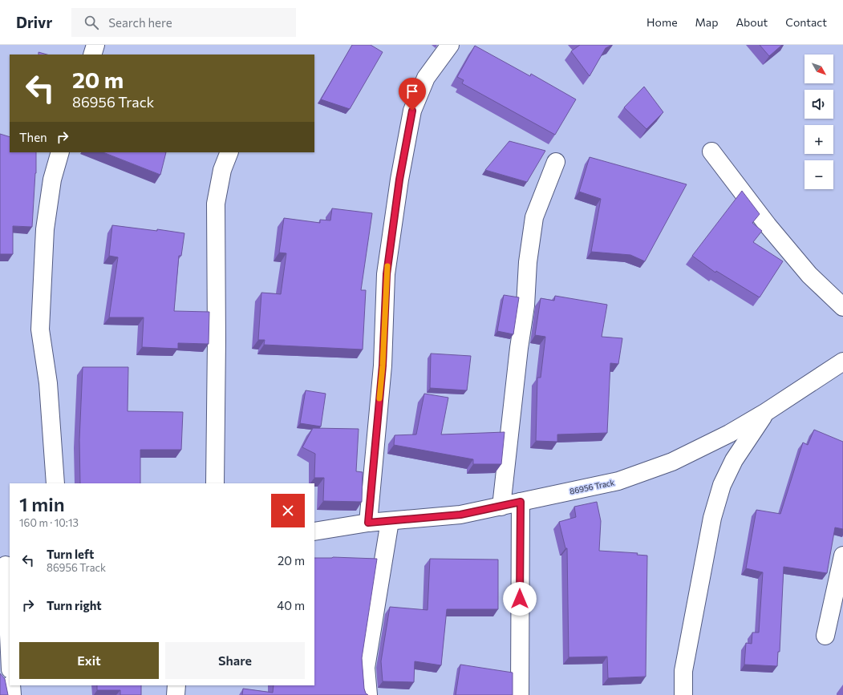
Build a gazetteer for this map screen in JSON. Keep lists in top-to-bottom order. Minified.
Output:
{"streets":{"street":["86956 Track"]},"north":"bottom right","page":{"header":"Drivr","search":"Search here","nav":["Home","Map","About","Contact"],"map_buttons":["+","−"],"turn":["20 m","86956 Track"],"then":"Then","heading":["1 min","160 m · 10:13"],"list":[{"name":"Turn left","note":"86956 Track","value":"20 m"},{"name":"Turn right","value":"40 m"}],"buttons":["Exit","Share"]}}
